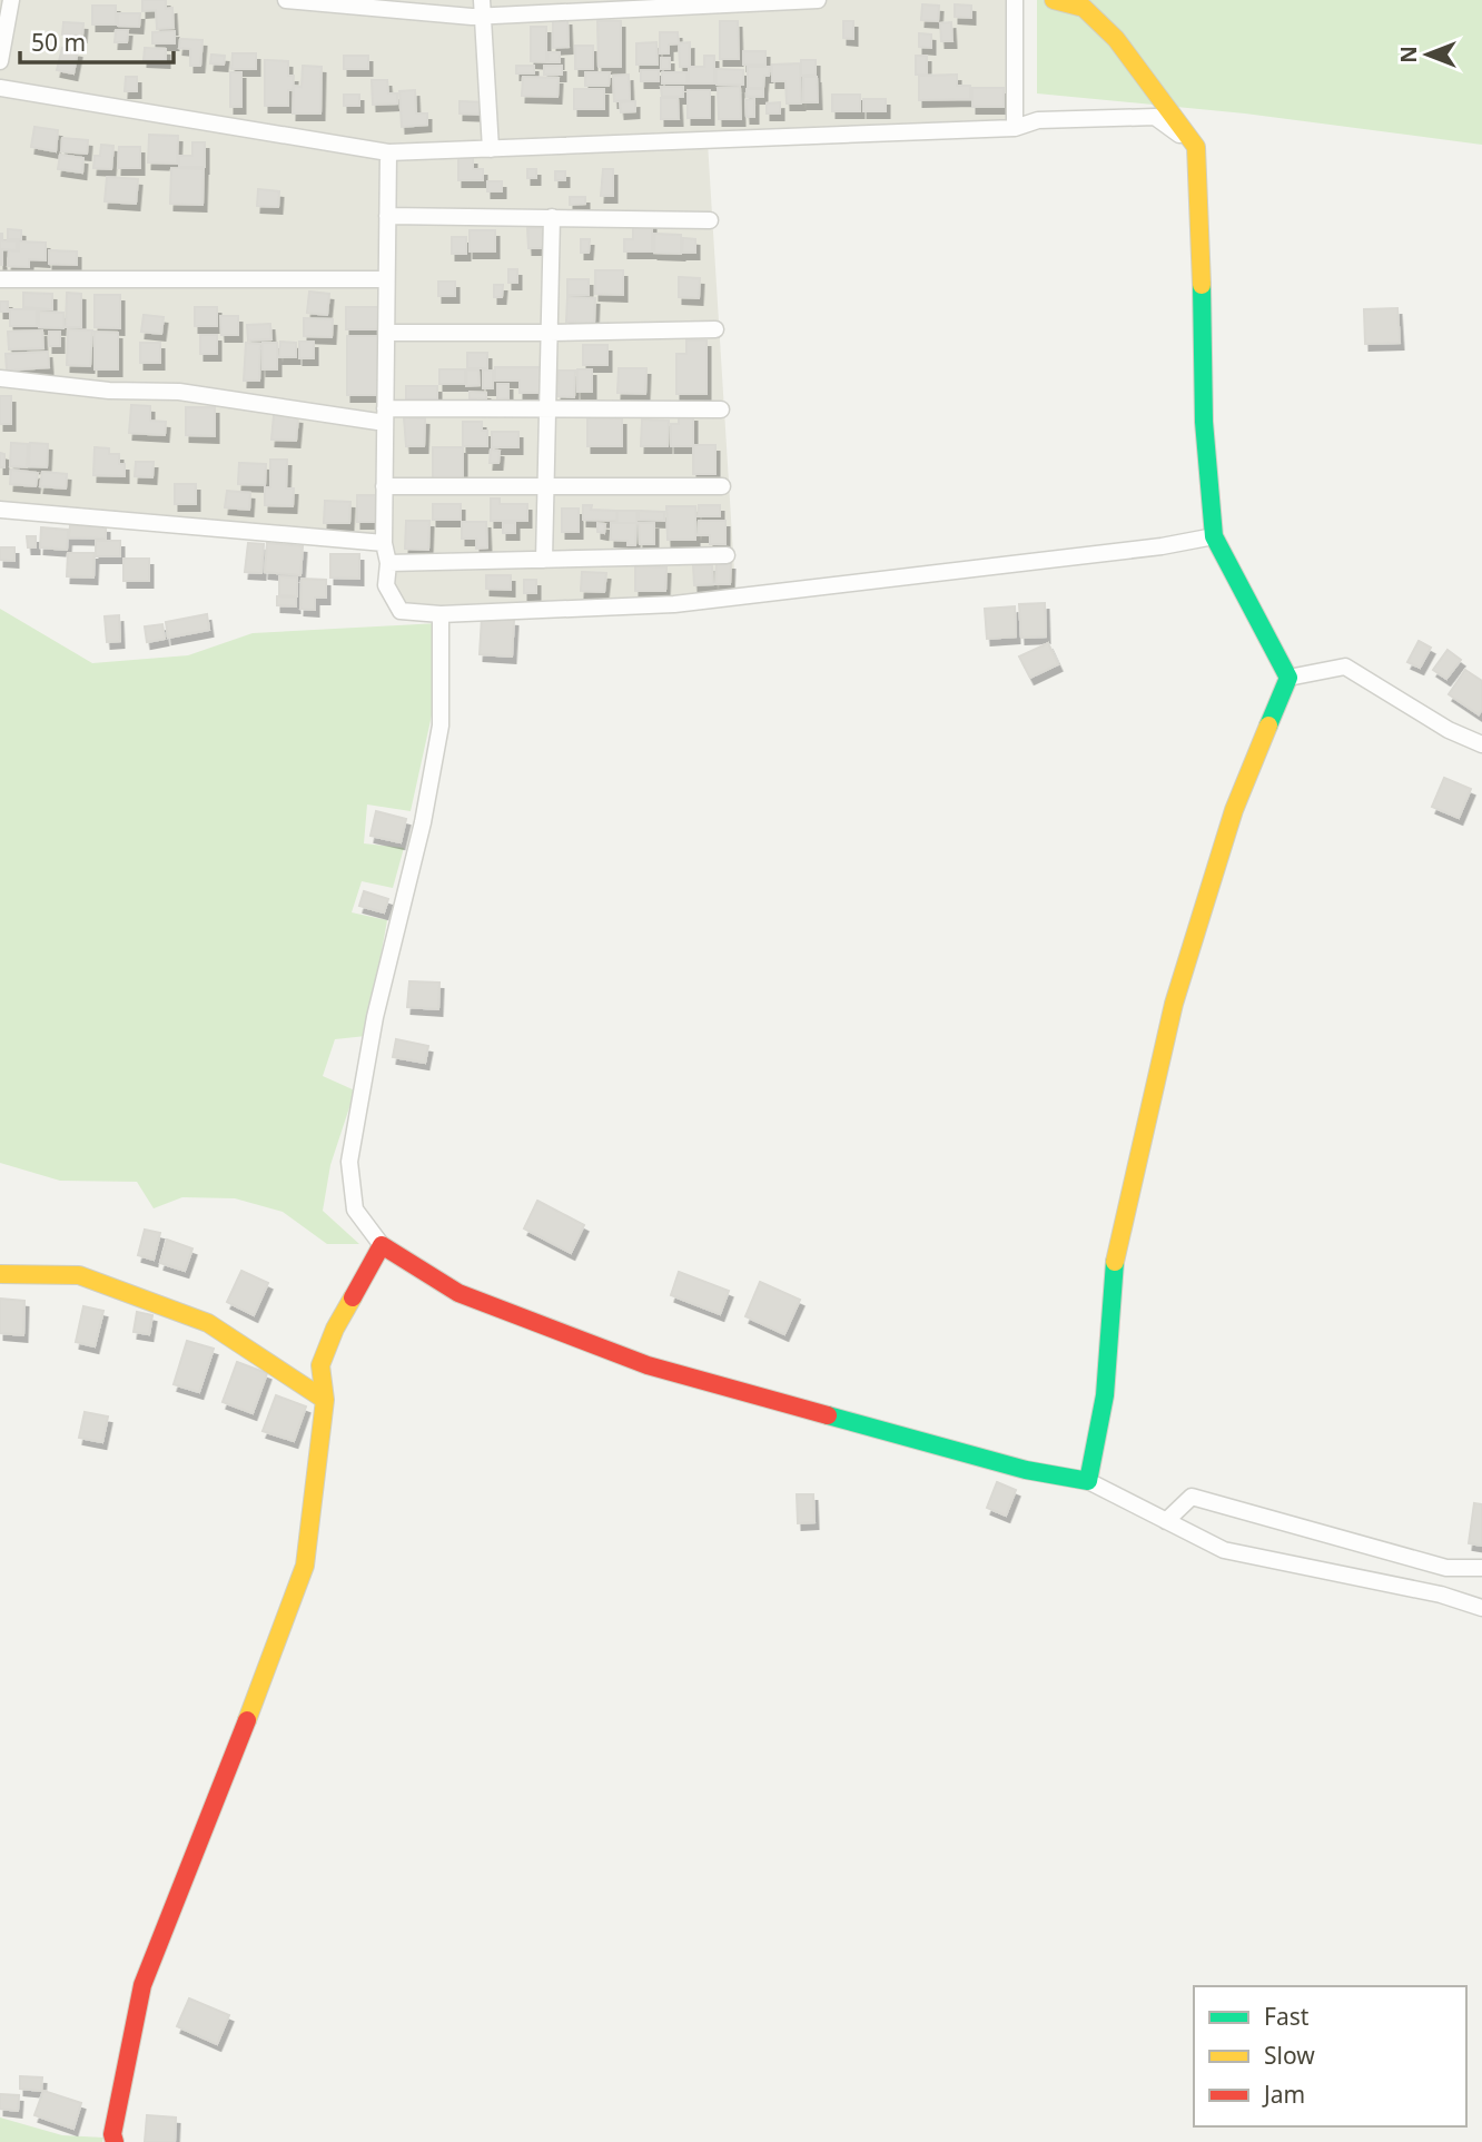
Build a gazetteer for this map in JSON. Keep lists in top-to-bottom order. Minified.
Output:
{"legend":["Fast","Slow","Jam"],"scale_bar":"50 m","north":"left"}
